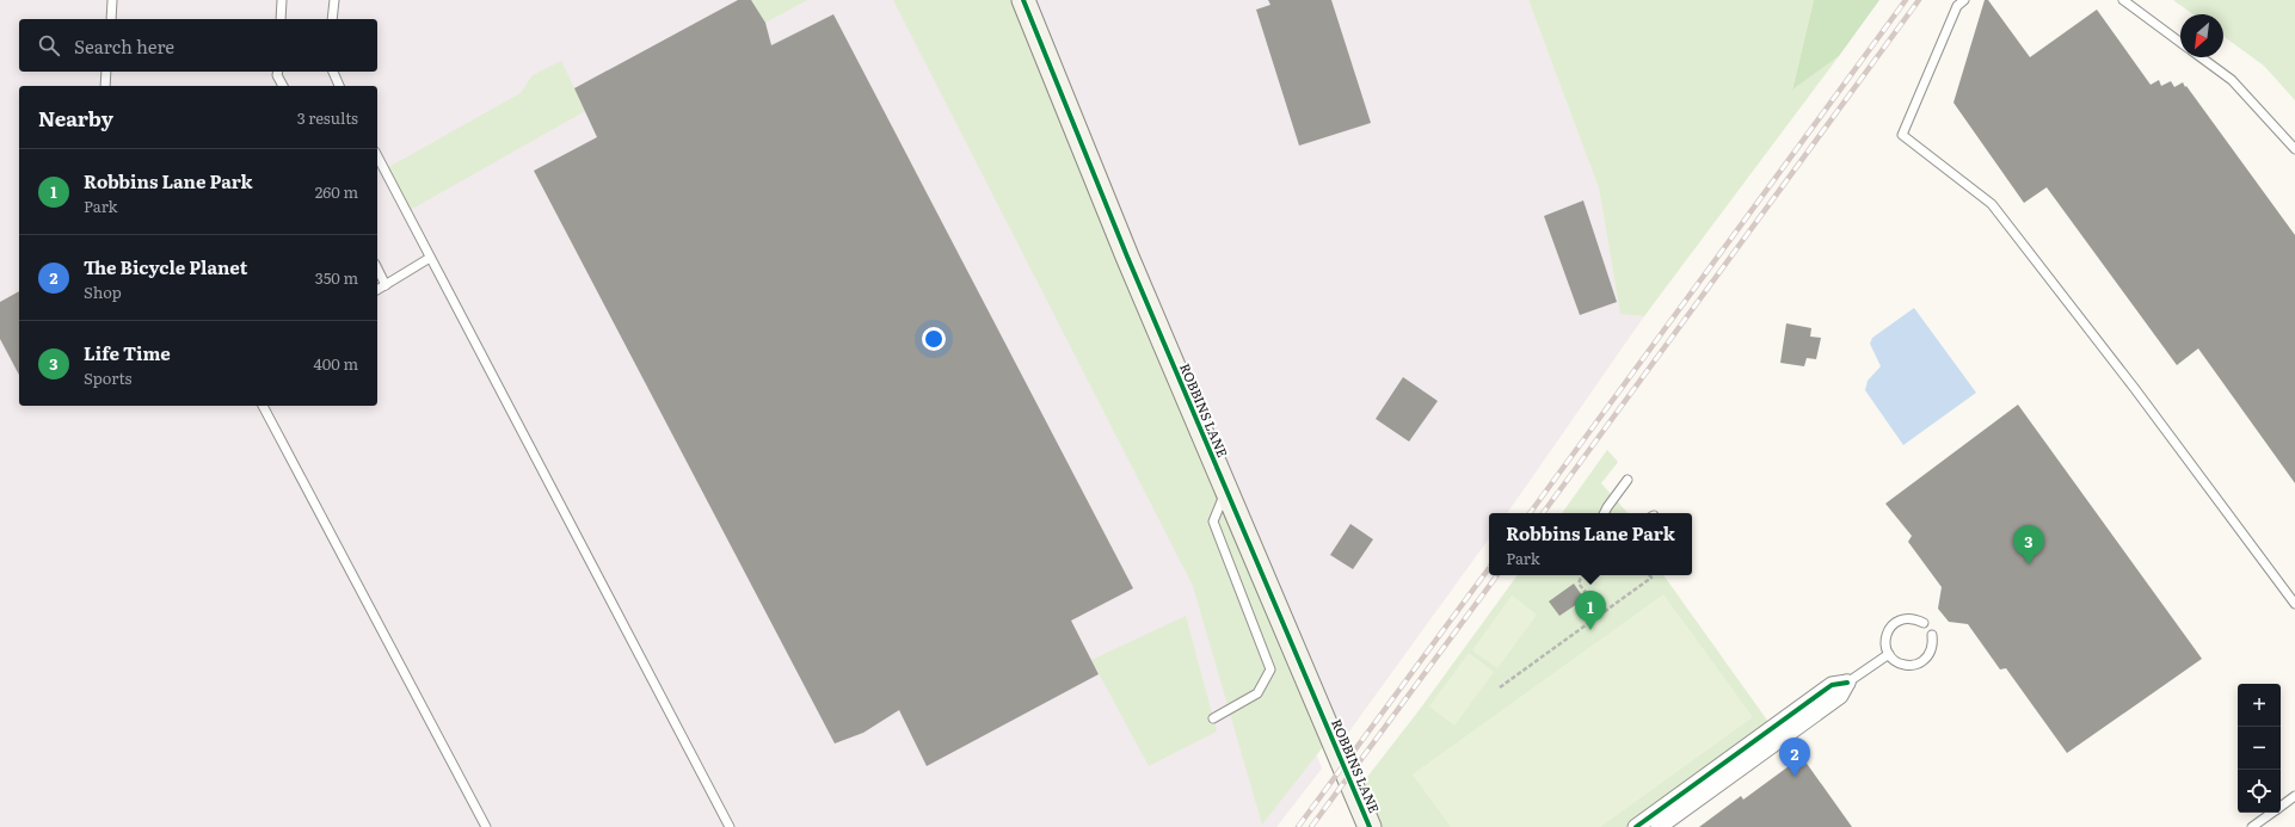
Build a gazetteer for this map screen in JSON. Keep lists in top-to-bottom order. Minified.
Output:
{"streets":{"street":["ROBBINS LANE"]},"north":"bottom left","page":{"search":"Search here","heading":["Nearby","3 results"],"list":[{"mark":"1","name":"Robbins Lane Park","note":"Park","value":"260 m"},{"mark":"2","name":"The Bicycle Planet","note":"Shop","value":"350 m"},{"mark":"3","name":"Life Time","note":"Sports","value":"400 m"}],"popup":["Robbins Lane Park","Park"],"pins":["3","1","2"],"map_buttons":["+","−"]}}
